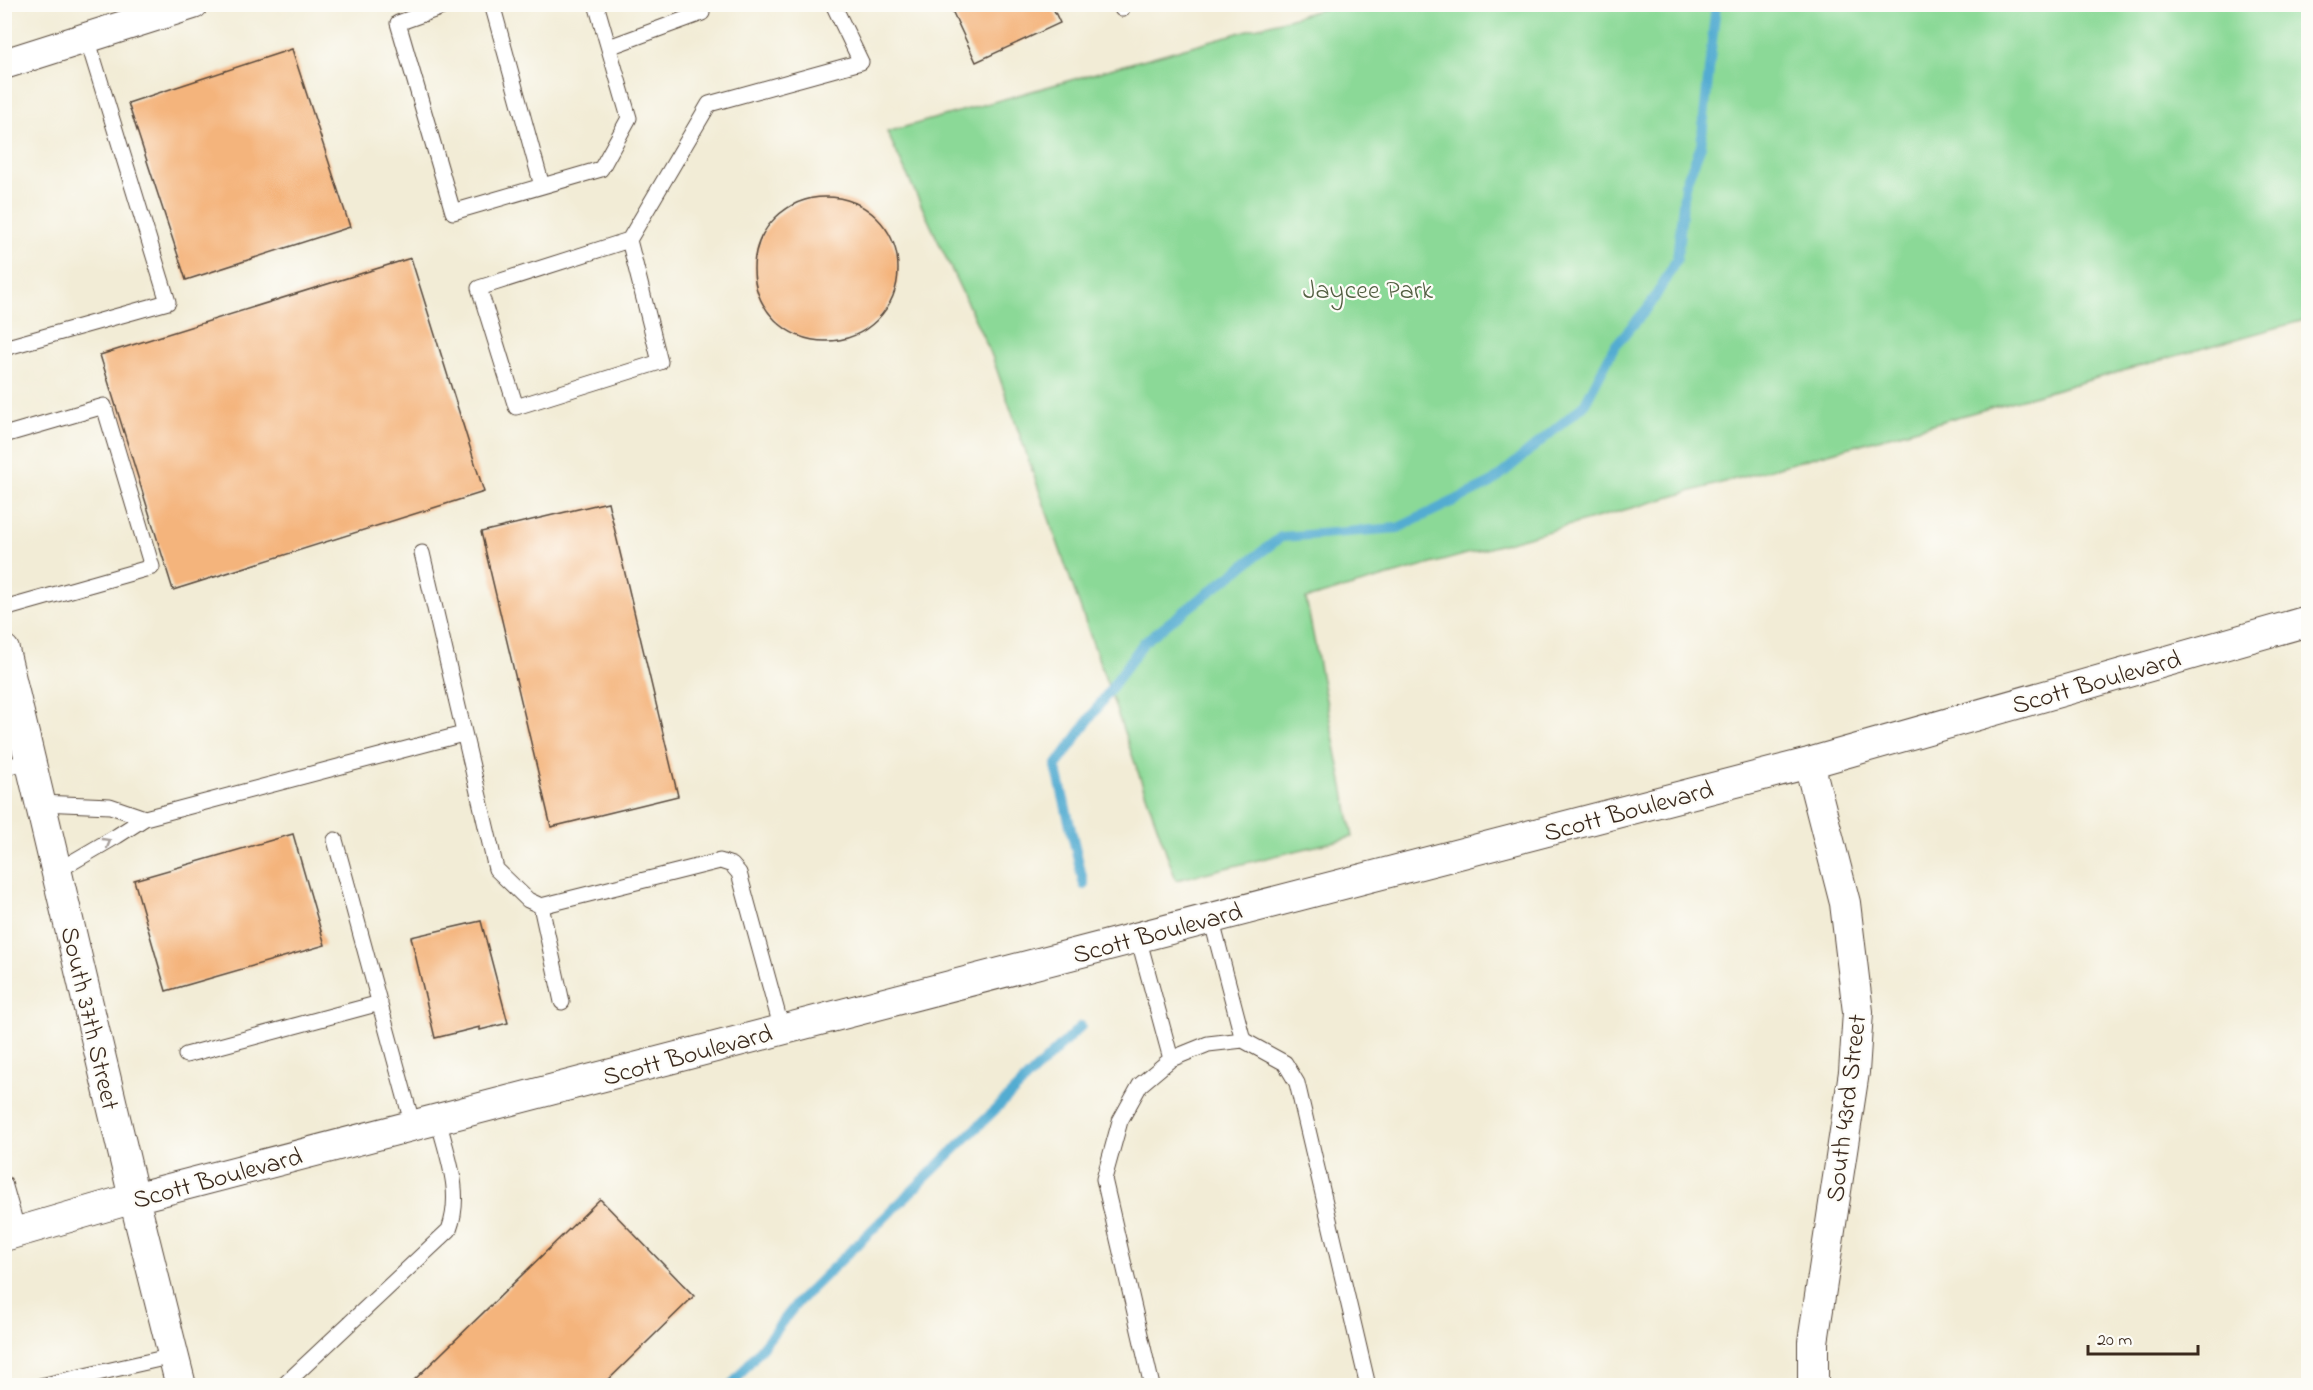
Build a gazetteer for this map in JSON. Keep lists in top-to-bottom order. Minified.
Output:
{"streets":{"street":["Scott Boulevard","South 37th Street","South 43rd Street"]},"crossings":[["Scott Boulevard","South 37th Street"],["Scott Boulevard","South 43rd Street"]],"parks":["Jaycee Park"],"scale_bar":"20 m"}
